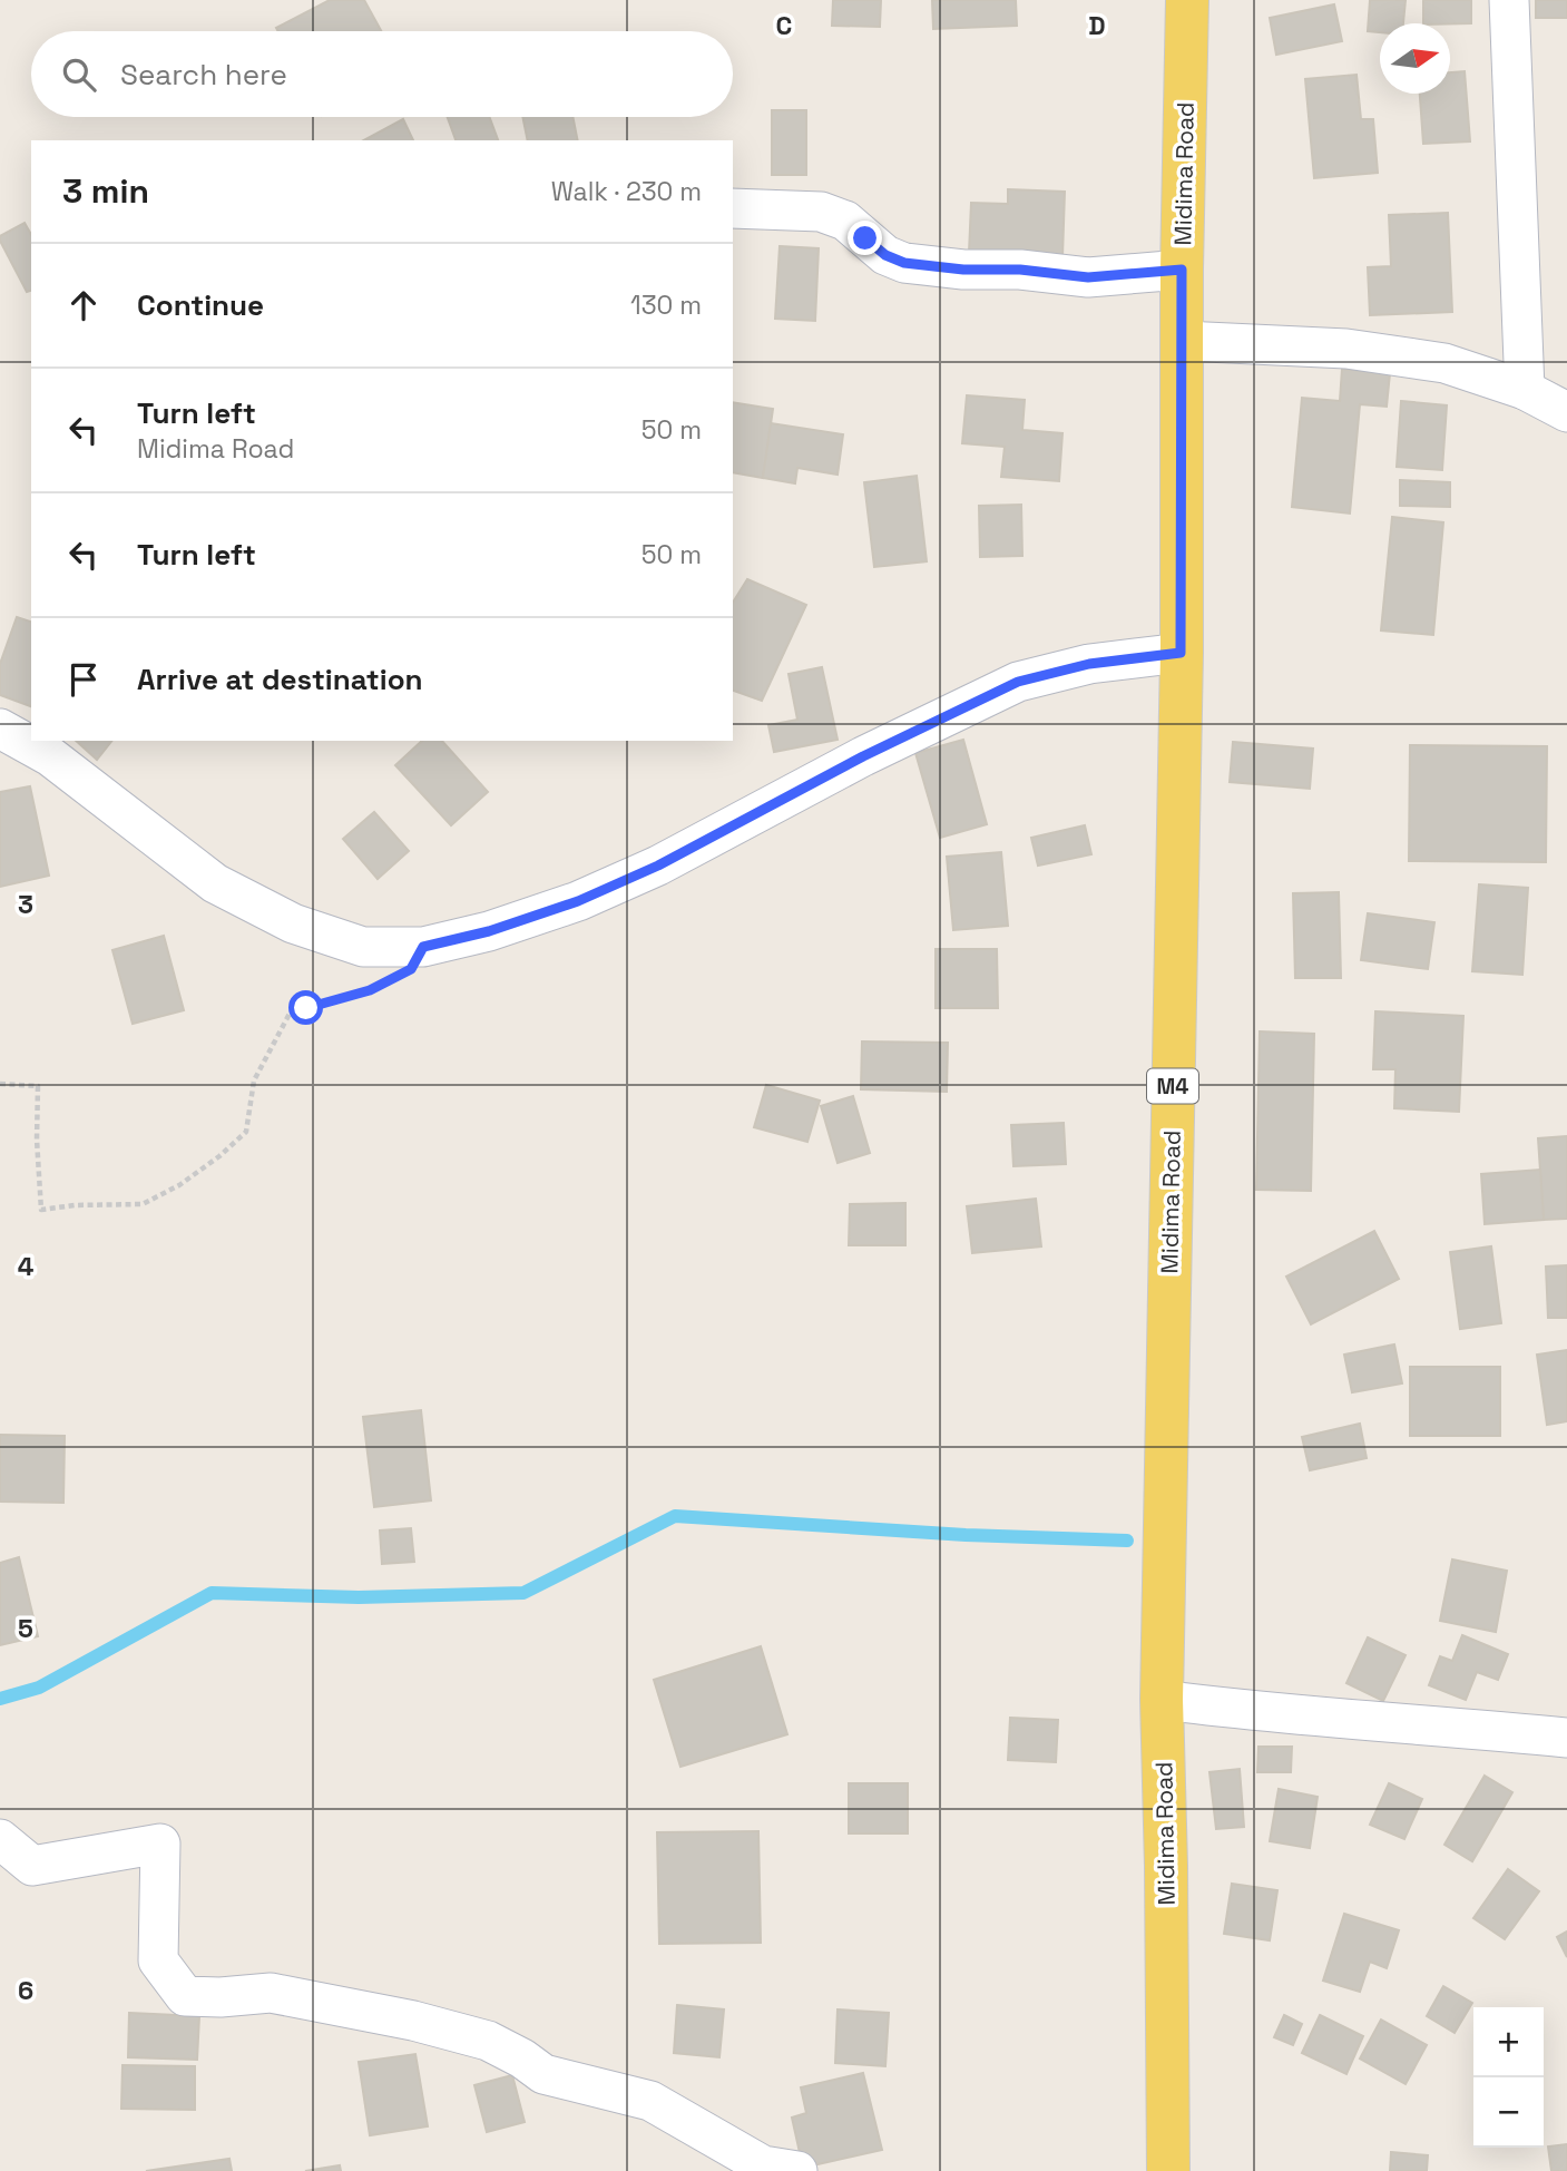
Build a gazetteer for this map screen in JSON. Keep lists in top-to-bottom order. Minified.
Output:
{"streets":{"main road":["Midima Road","M4"]},"north":"right","page":{"search":"Search here","heading":["3 min","Walk · 230 m"],"list":[["Continue","130 m"],["Turn left","Midima Road","50 m"],["Turn left","50 m"],"Arrive at destination"],"map_buttons":["+","−"]},"grid":{"columns":["C","D"],"rows":["3","4","5","6"]}}
